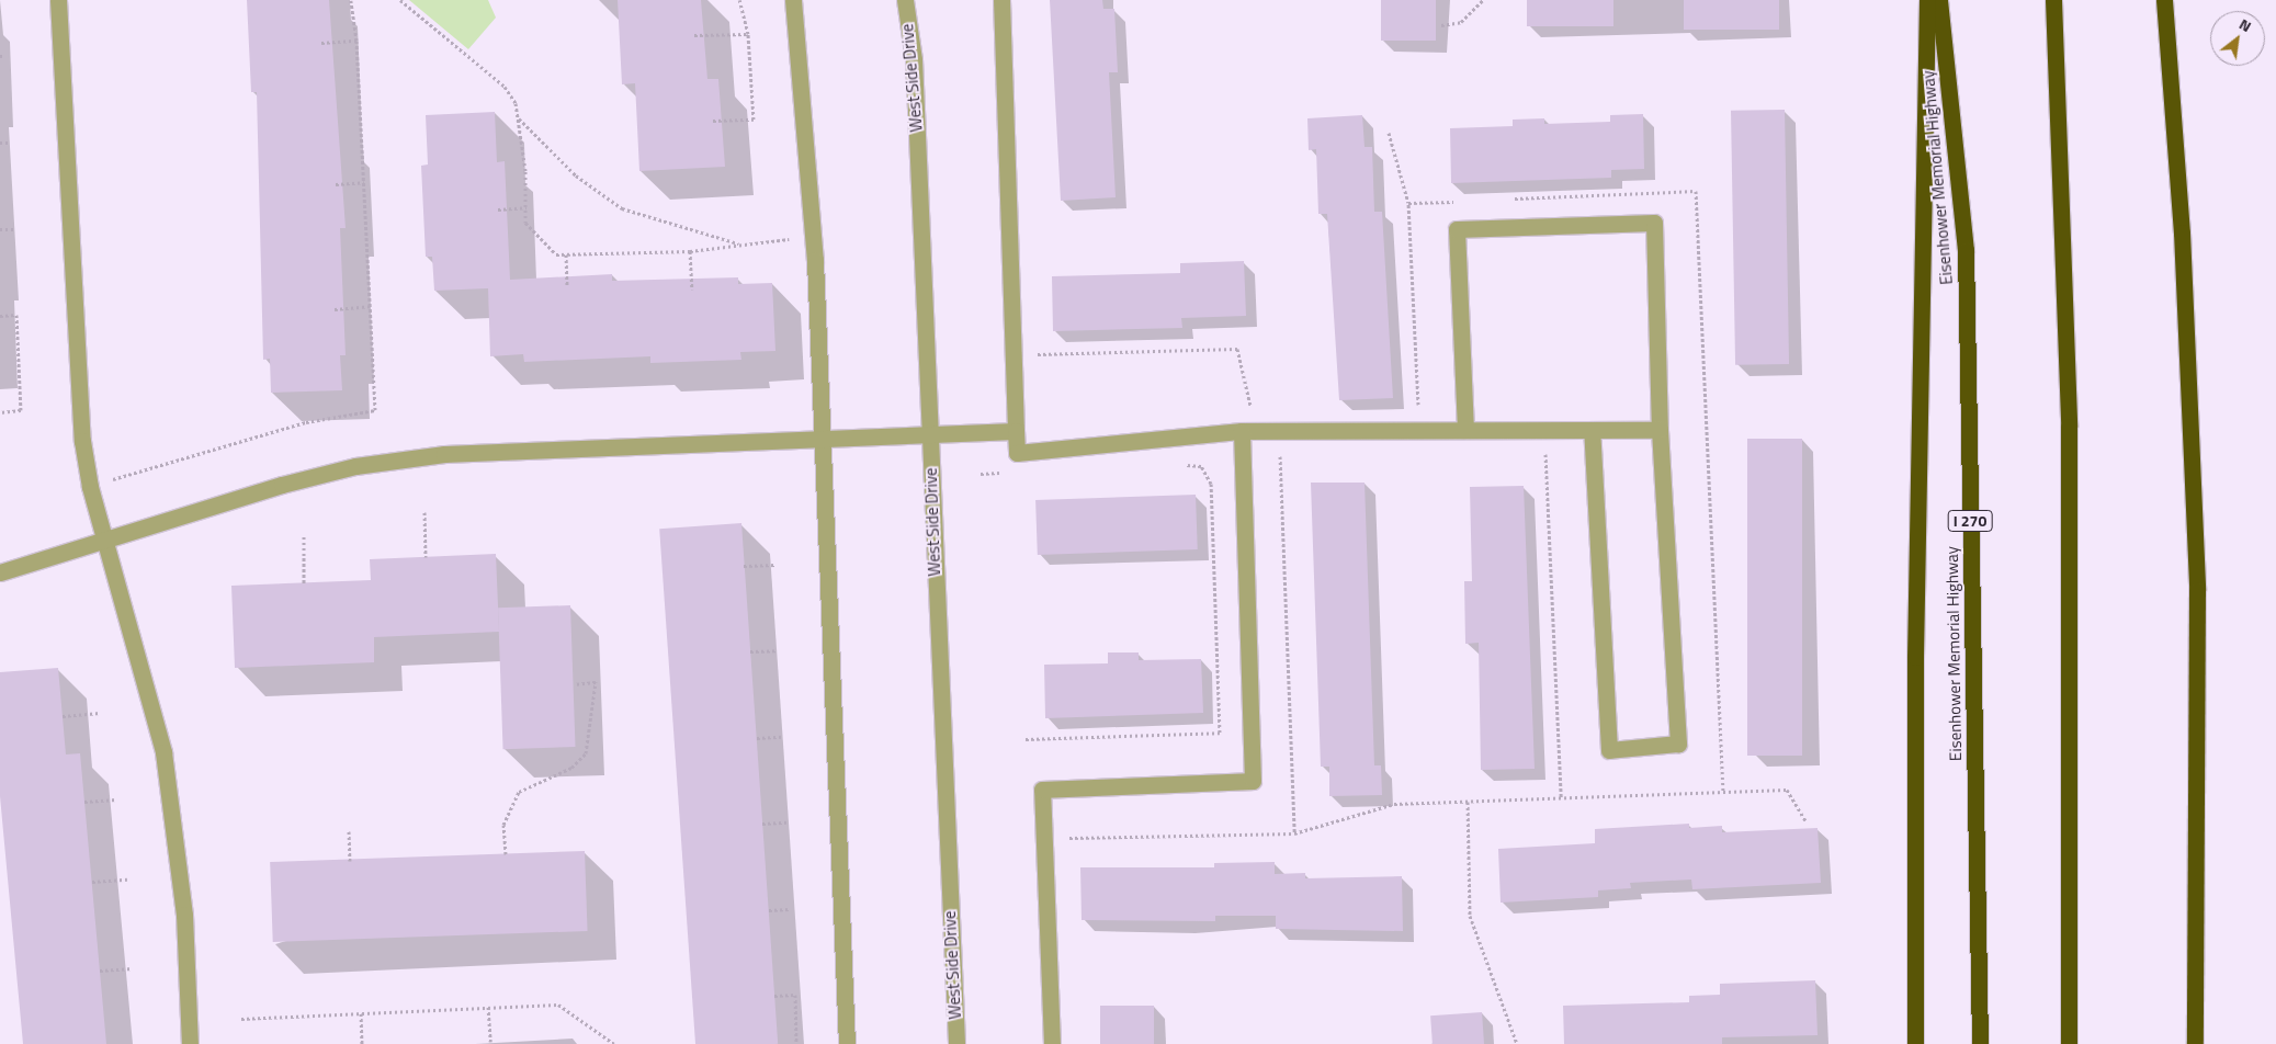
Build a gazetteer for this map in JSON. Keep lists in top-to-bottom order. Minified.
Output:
{"streets":{"highway":["Eisenhower Memorial Highway","I 270"],"street":["West Side Drive"]},"north":"top right"}
